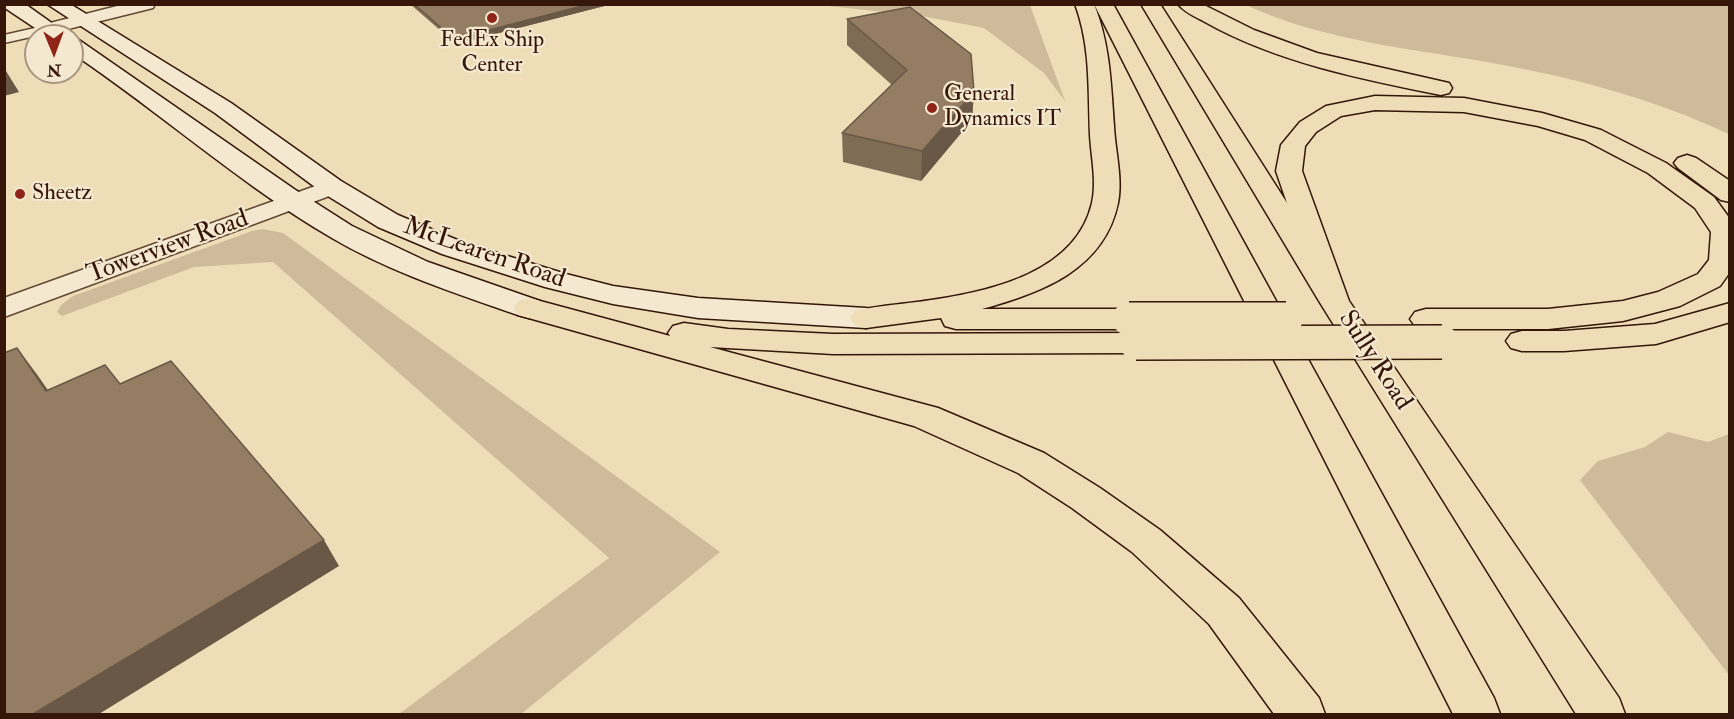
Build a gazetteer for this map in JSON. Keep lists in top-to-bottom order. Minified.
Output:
{"streets":{"highway":["Sully Road"],"main road":["McLearen Road"],"street":["Towerview Road"]},"crossings":[["Towerview Road","McLearen Road"]],"places":["FedEx Ship Center","General Dynamics IT","Sheetz"],"north":"bottom"}
